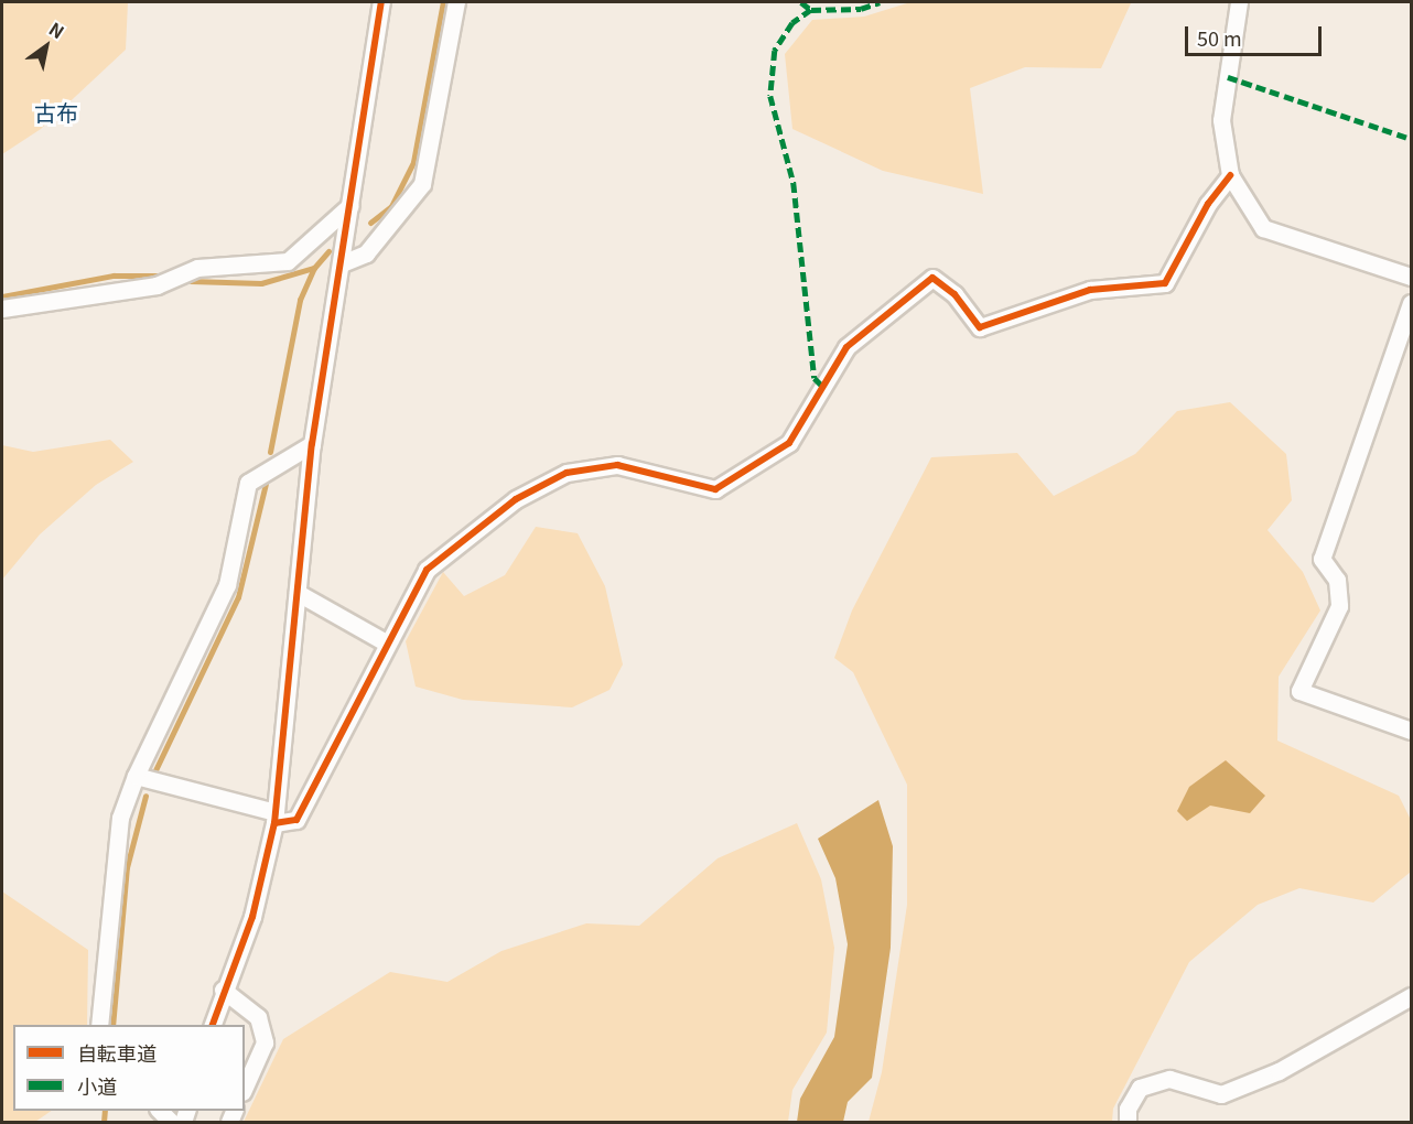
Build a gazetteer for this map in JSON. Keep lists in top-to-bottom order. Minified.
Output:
{"districts":["古布"],"legend":["自転車道","小道"],"scale_bar":"50 m","north":"top right"}
